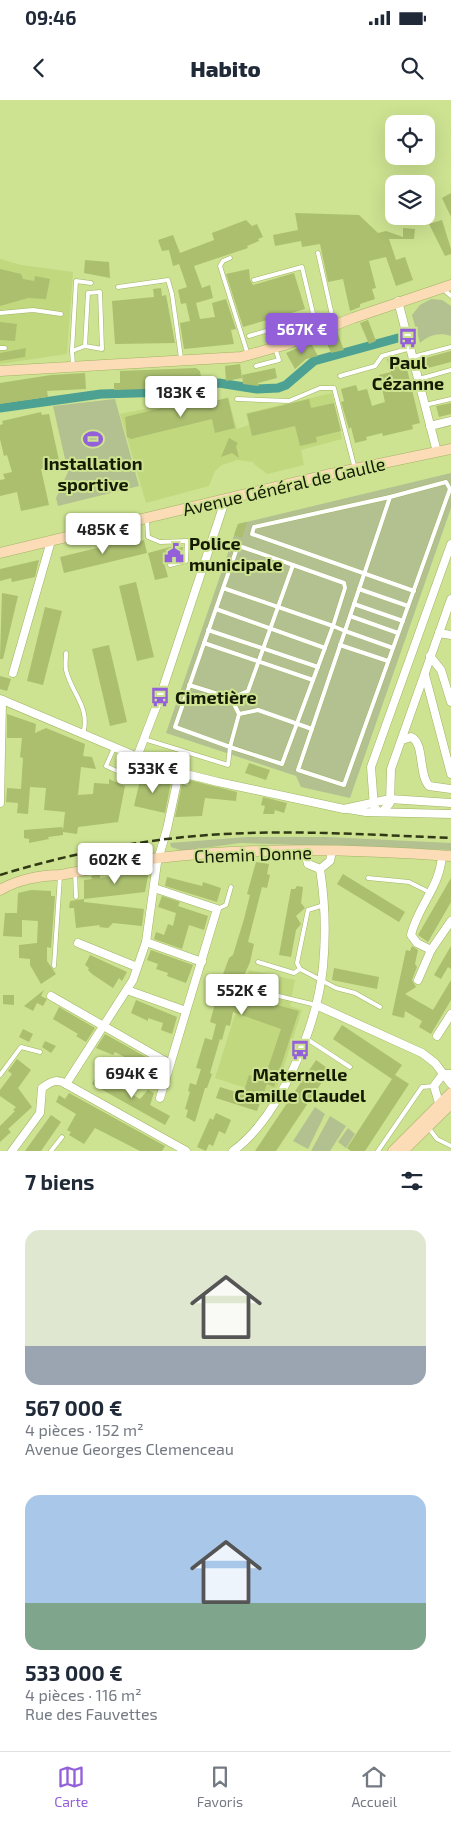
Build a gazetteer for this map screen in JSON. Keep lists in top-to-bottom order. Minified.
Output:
{"streets":{"street":["Avenue Général de Gaulle","Chemin Donne"]},"places":{"bus stop":["Paul Cézanne","Cimetière","Maternelle Camille Claudel"],"sports":["Installation sportive"],"public building":["Police municipale"]},"page":{"status":"09:46","header":"Habito","price":["567K €","183K €","485K €","533K €","602K €","552K €","694K €"],"heading":"7 biens","list":[{"name":"567 000 €","note":"4 pièces · 152 m² · Avenue Georges Clemenceau"},{"name":"533 000 €","note":"4 pièces · 116 m² · Rue des Fauvettes"}],"tabs":["Carte","Favoris","Accueil"]}}
